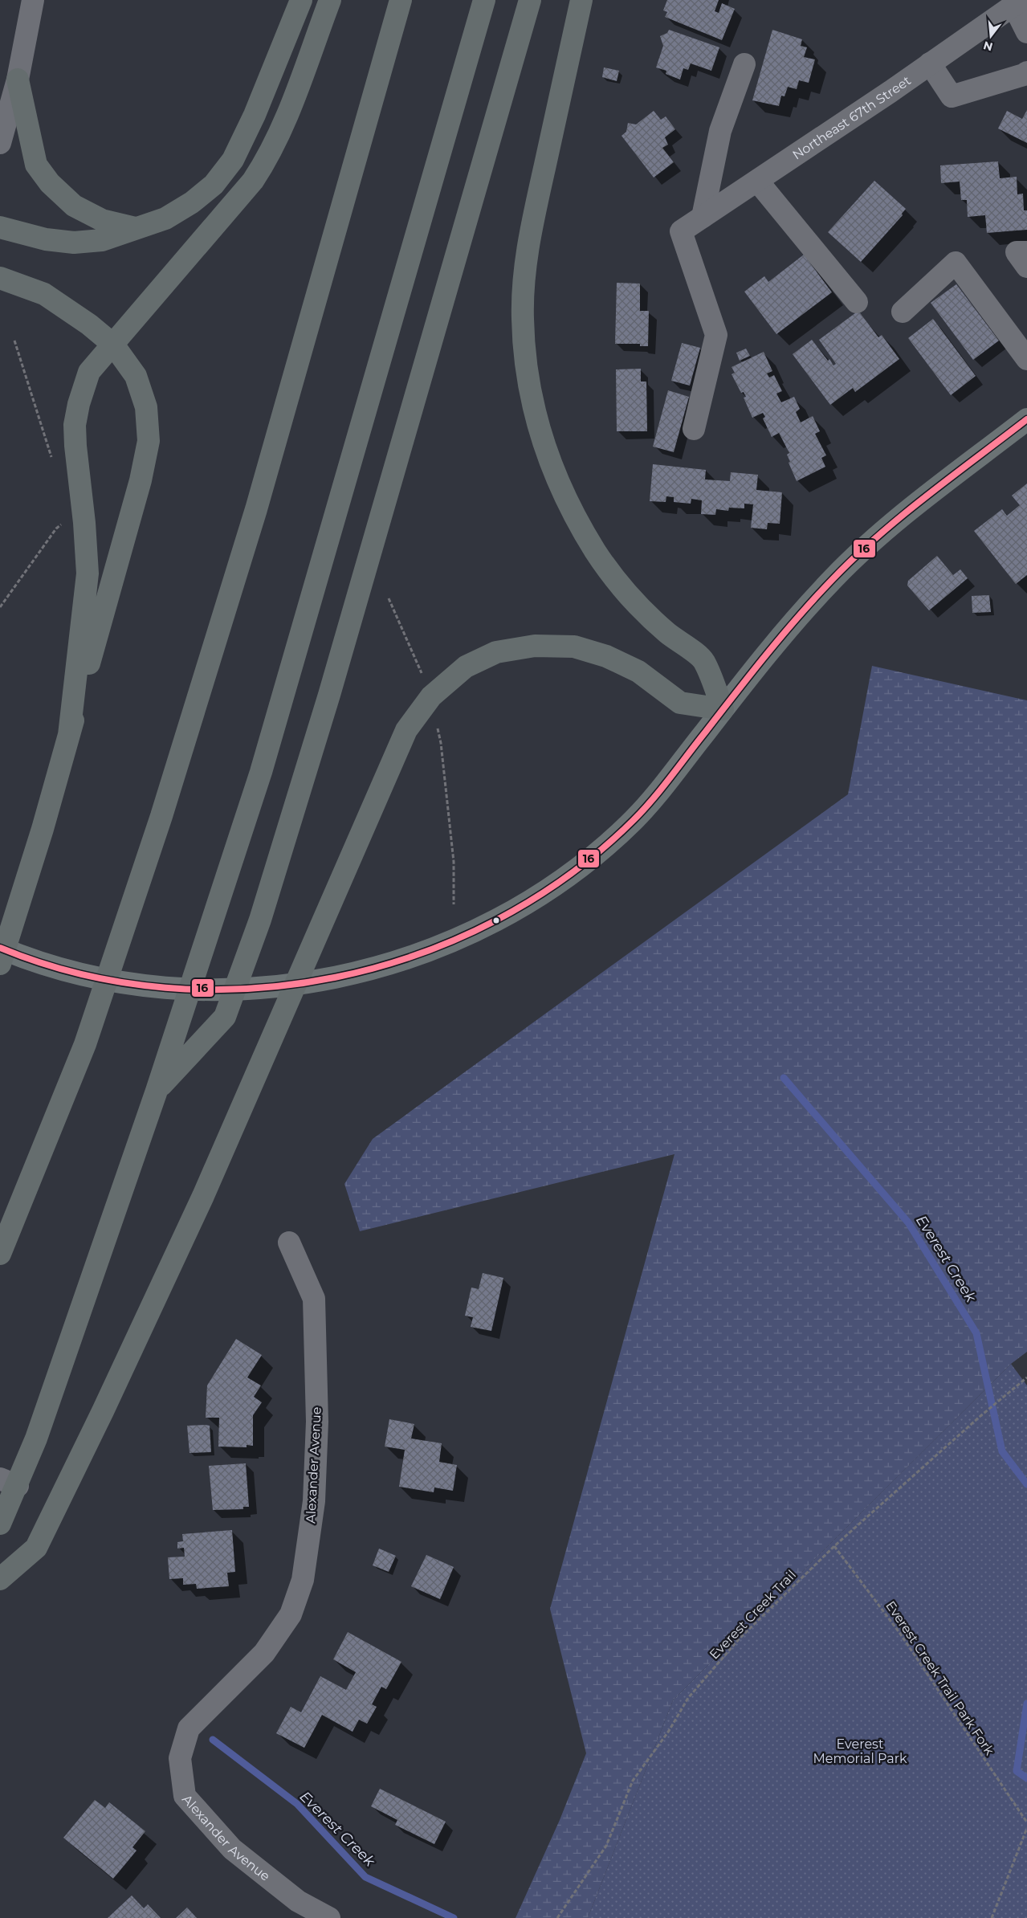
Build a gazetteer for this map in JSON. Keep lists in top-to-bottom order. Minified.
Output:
{"streets":{"street":["Northeast 67th Street","Alexander Avenue"],"path":["Everest Creek Trail","Everest Creek Trail Park Fork"]},"crossings":[["Everest Creek Trail","Everest Creek Trail Park Fork"]],"water":["Everest Creek"],"parks":["Everest Memorial Park"],"lines":["transit line 16"],"north":"bottom"}
